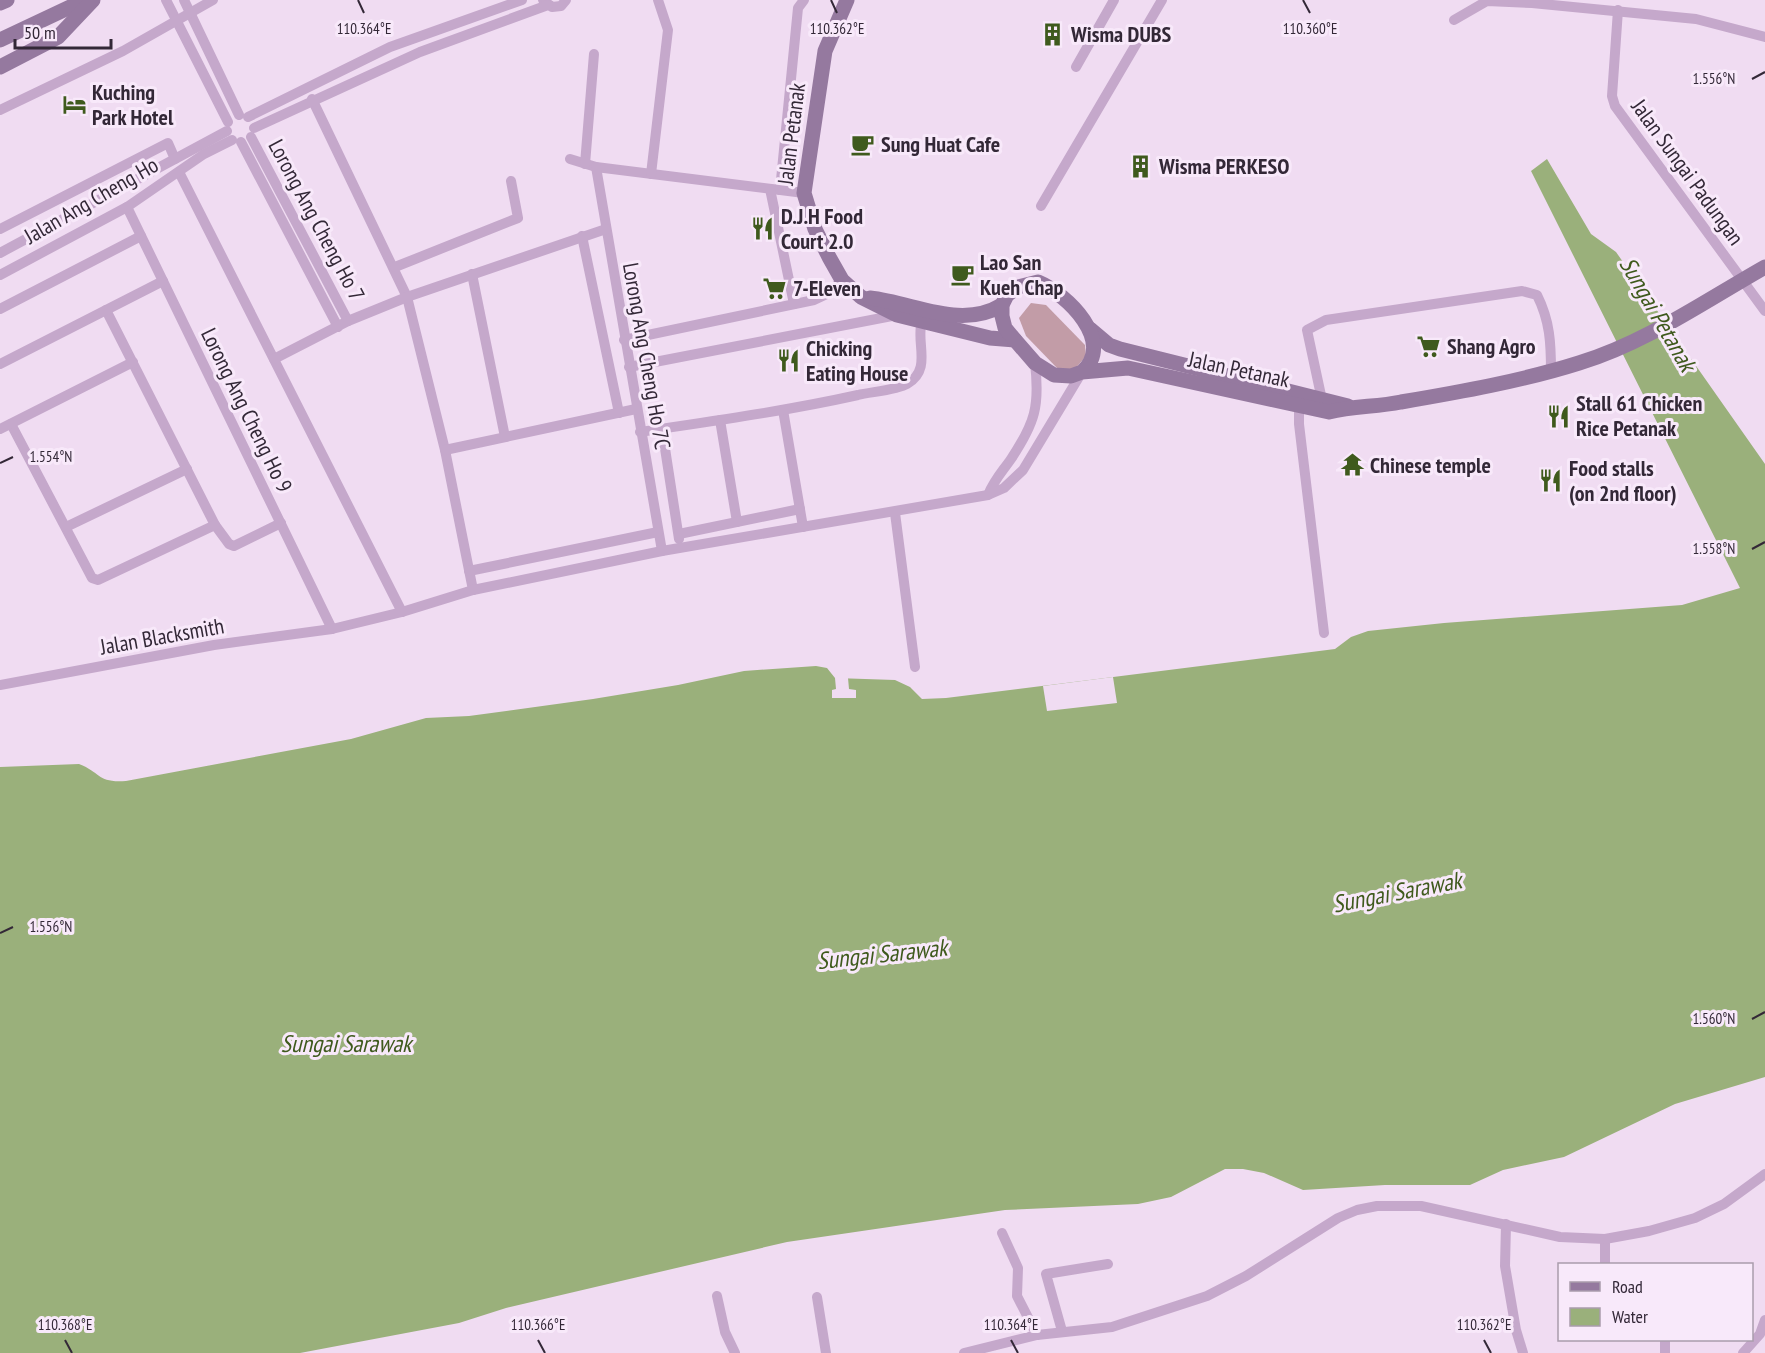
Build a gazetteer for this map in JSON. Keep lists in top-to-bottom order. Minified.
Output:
{"streets":{"street":["Jalan Petanak","Jalan Sungai Padungan","Jalan Ang Cheng Ho","Lorong Ang Cheng Ho 7","Lorong Ang Cheng Ho 7C","Lorong Ang Cheng Ho 9","Jalan Blacksmith"]},"crossings":[["Jalan Petanak","Jalan Sungai Padungan"],["Jalan Ang Cheng Ho","Lorong Ang Cheng Ho 7"],["Jalan Ang Cheng Ho","Lorong Ang Cheng Ho 9"],["Lorong Ang Cheng Ho 7C","Jalan Blacksmith"],["Lorong Ang Cheng Ho 9","Jalan Blacksmith"]],"water":["Sungai Petanak","Sungai Sarawak"],"places":{"building":["Wisma DUBS","Wisma PERKESO"],"hotel":["Kuching Park Hotel"],"cafe":["Sung Huat Cafe","Lao San Kueh Chap"],"restaurant":["D.J.H Food Court 2.0","Chicking Eating House","Stall 61 Chicken Rice Petanak","Food stalls (on 2nd floor)"],"supermarket":["7-Eleven","Shang Agro"],"temple":["Chinese temple"]},"legend":["Road","Water"],"scale_bar":"50 m","coordinates":["110.364°E","110.362°E","110.360°E","1.556°N","1.554°N","1.558°N","1.560°N","110.368°E","110.366°E"]}
